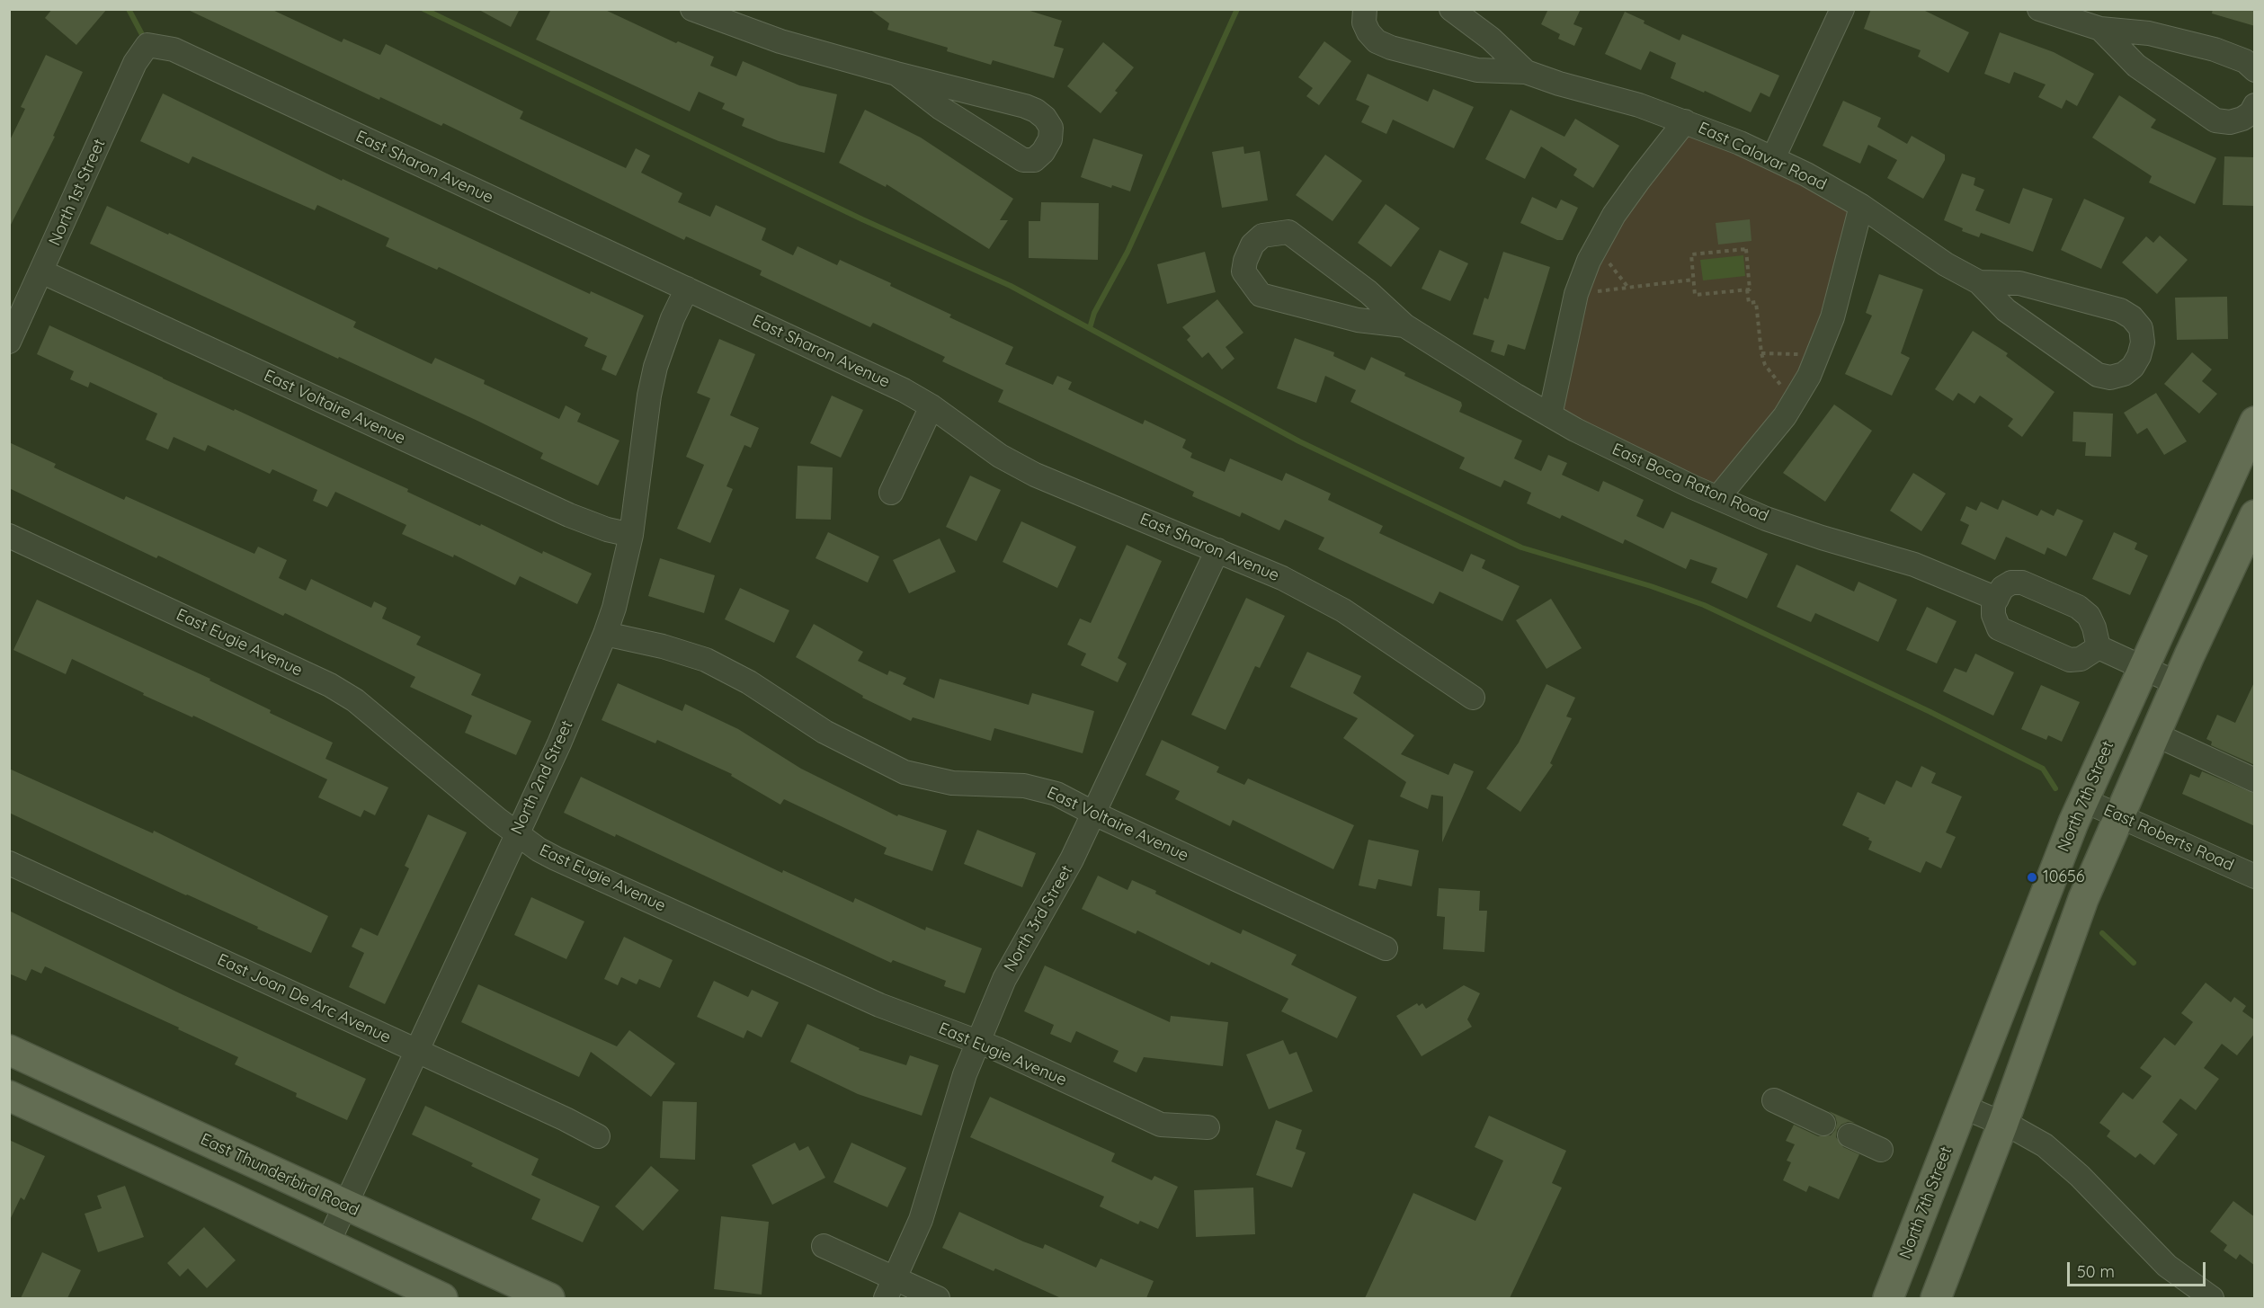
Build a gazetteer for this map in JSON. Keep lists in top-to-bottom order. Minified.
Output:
{"streets":{"main road":["North 7th Street","East Thunderbird Road"],"street":["East Calavar Road","East Sharon Avenue","North 1st Street","East Voltaire Avenue","East Boca Raton Road","East Eugie Avenue","North 2nd Street","East Roberts Road","North 3rd Street","East Joan De Arc Avenue"]},"crossings":[["East Sharon Avenue","North 1st Street"],["East Sharon Avenue","North 2nd Street"],["East Sharon Avenue","North 3rd Street"],["North 1st Street","East Voltaire Avenue"],["East Voltaire Avenue","North 2nd Street"],["East Voltaire Avenue","North 3rd Street"],["East Eugie Avenue","North 2nd Street"],["East Eugie Avenue","North 3rd Street"],["North 2nd Street","East Joan De Arc Avenue"],["North 2nd Street","East Thunderbird Road"],["North 7th Street","East Roberts Road"]],"places":["10656"],"scale_bar":"50 m"}
